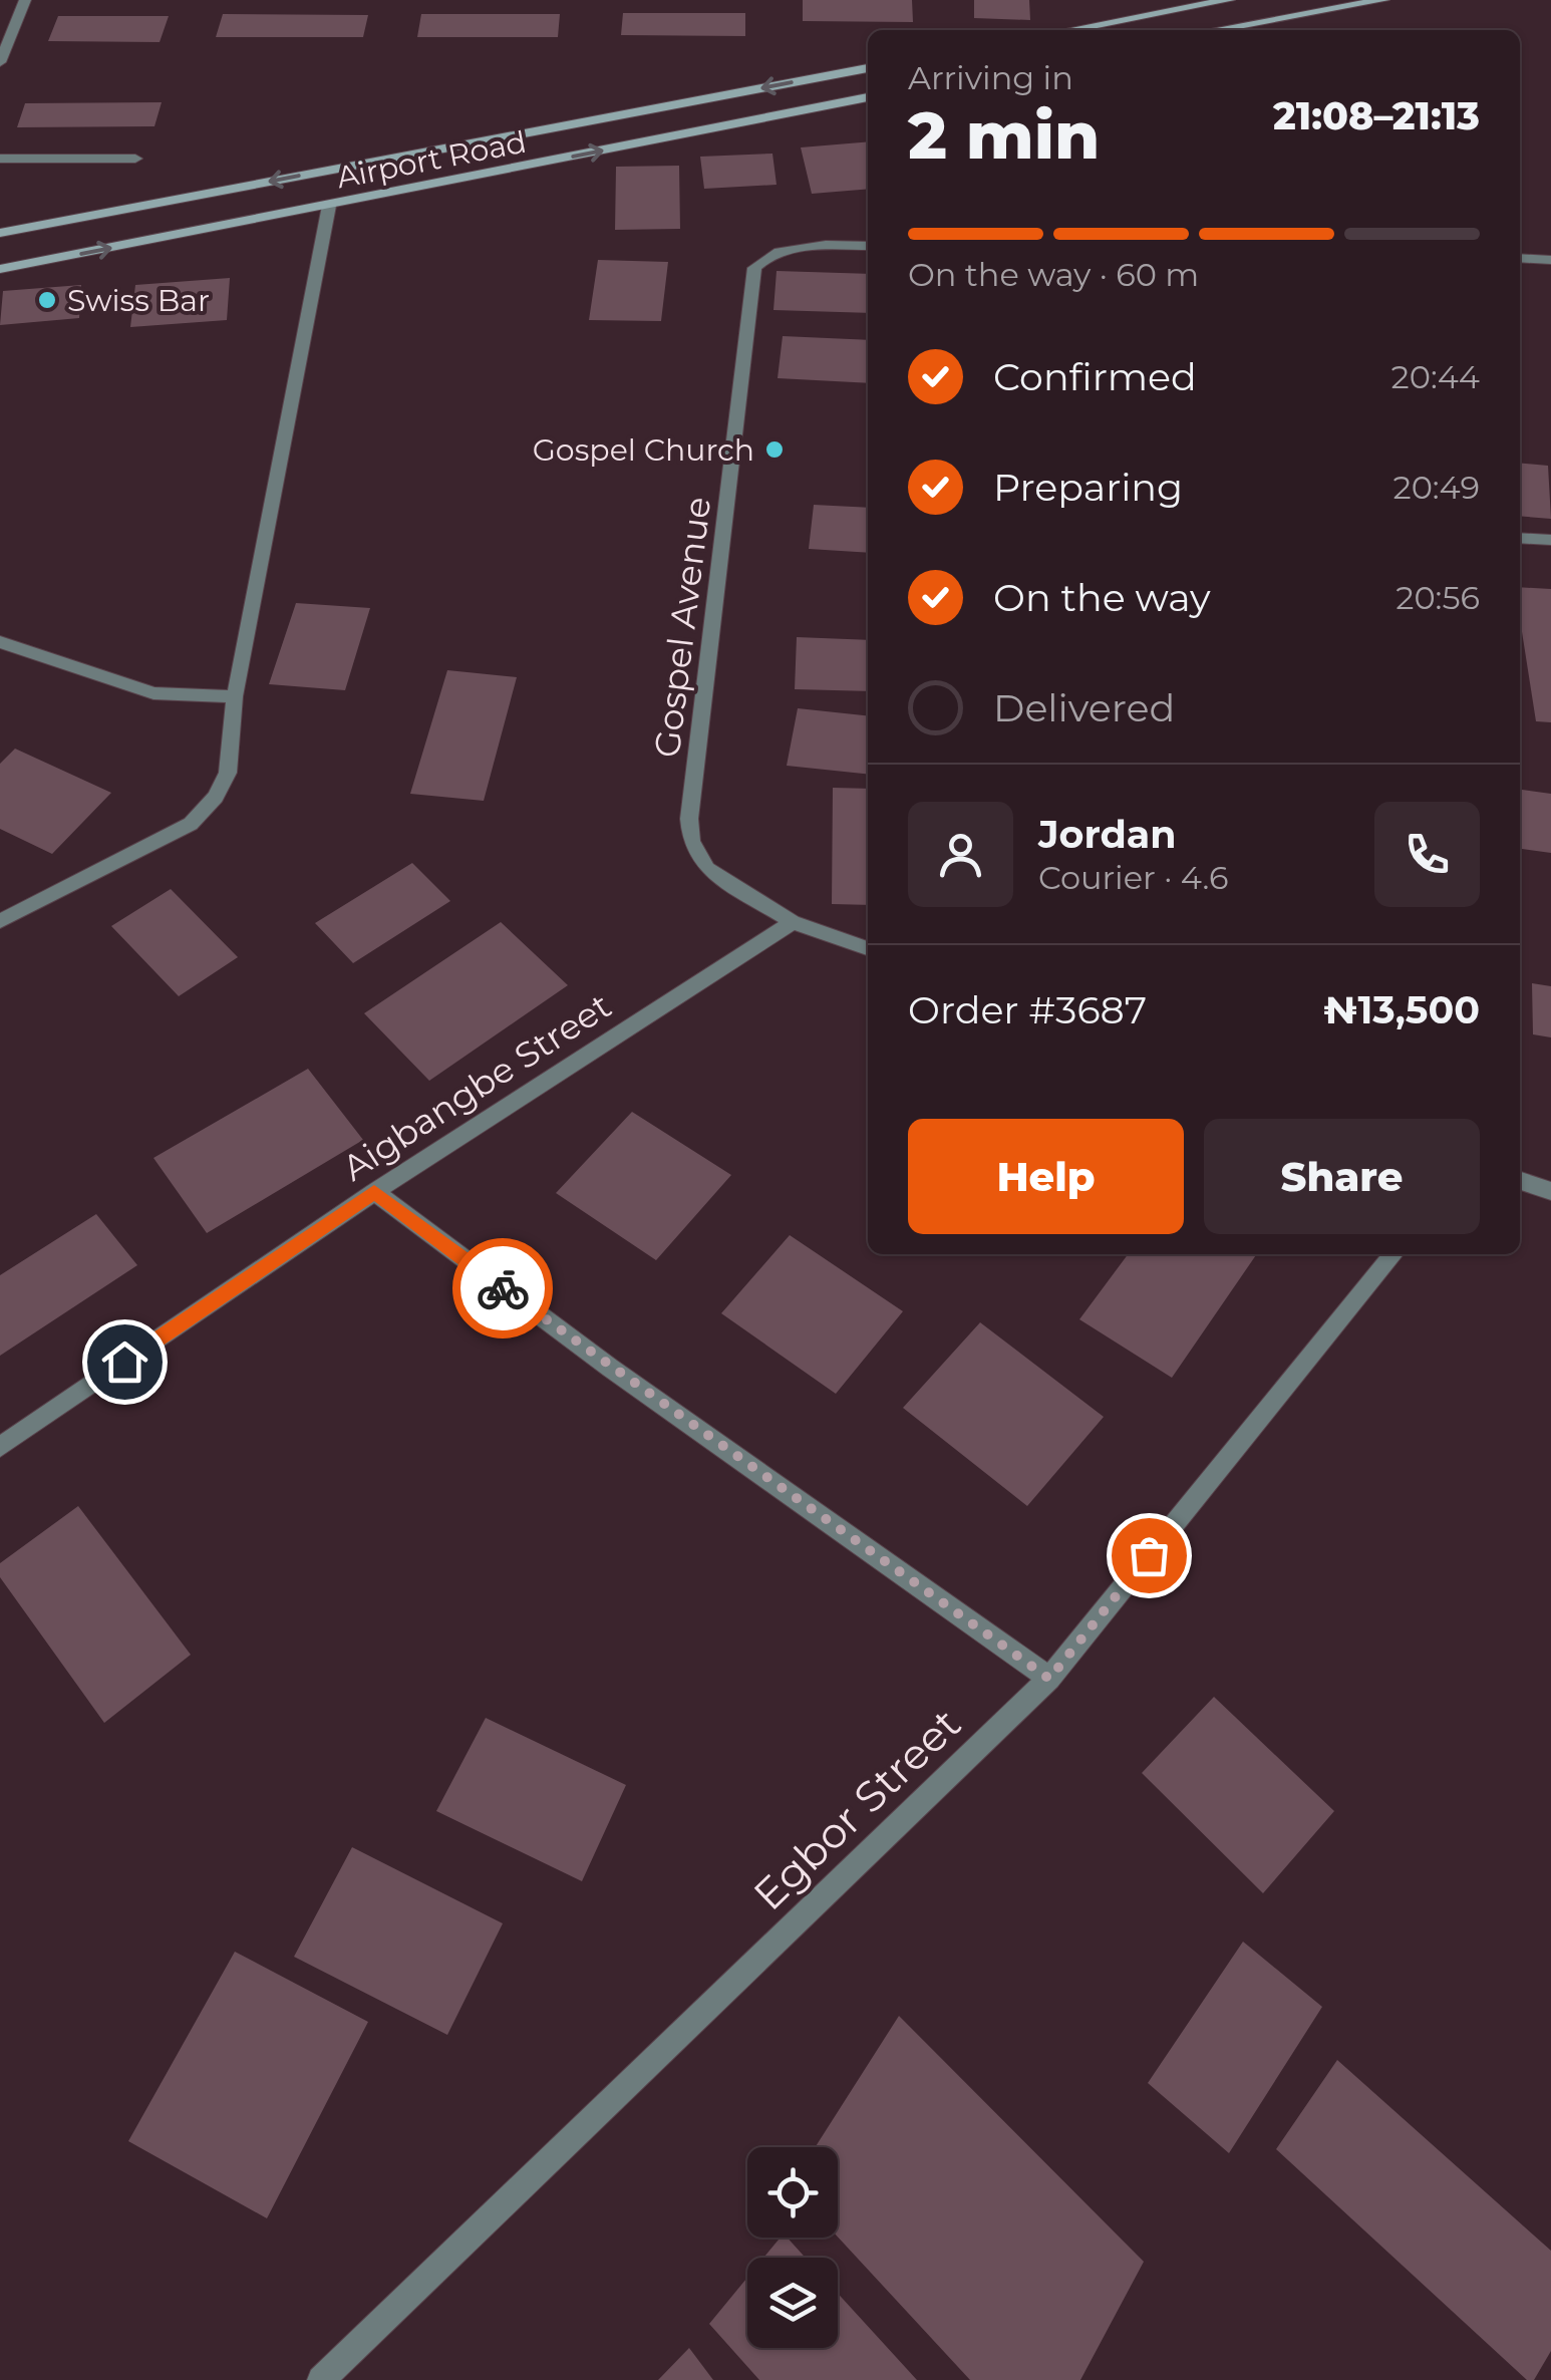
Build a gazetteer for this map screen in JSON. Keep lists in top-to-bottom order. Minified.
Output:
{"streets":{"main road":["Airport Road"],"street":["Gospel Avenue","Aigbangbe Street","Egbor Street"]},"crossings":[["Gospel Avenue","Aigbangbe Street"]],"places":["Swiss Bar","Gospel Church"],"page":{"heading":["2 min","Arriving in","21:08–21:13"],"panel":["Jordan","Courier · 4.6","Order #3687","₦13,500"],"bar":"On the way · 60 m","list":[["Confirmed","20:44"],["Preparing","20:49"],["On the way","20:56"],"Delivered"],"buttons":["Help","Share"]}}
